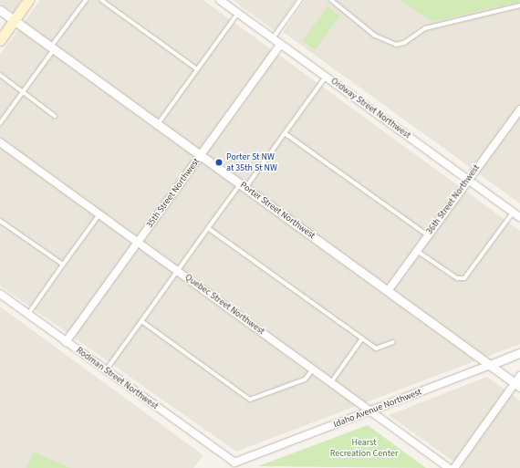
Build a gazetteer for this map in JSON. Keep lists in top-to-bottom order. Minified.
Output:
{"streets":{"street":["Ordway Street Northwest","35th Street Northwest","36th Street Northwest","Porter Street Northwest","Quebec Street Northwest","Rodman Street Northwest","Idaho Avenue Northwest"]},"crossings":[["Ordway Street Northwest","35th Street Northwest"],["Ordway Street Northwest","36th Street Northwest"],["35th Street Northwest","Porter Street Northwest"],["35th Street Northwest","Quebec Street Northwest"],["35th Street Northwest","Rodman Street Northwest"],["36th Street Northwest","Porter Street Northwest"],["Porter Street Northwest","Idaho Avenue Northwest"],["Quebec Street Northwest","Idaho Avenue Northwest"],["Rodman Street Northwest","Idaho Avenue Northwest"]],"parks":["Hearst Recreation Center"],"places":["Porter St NW at 35th St NW"]}
